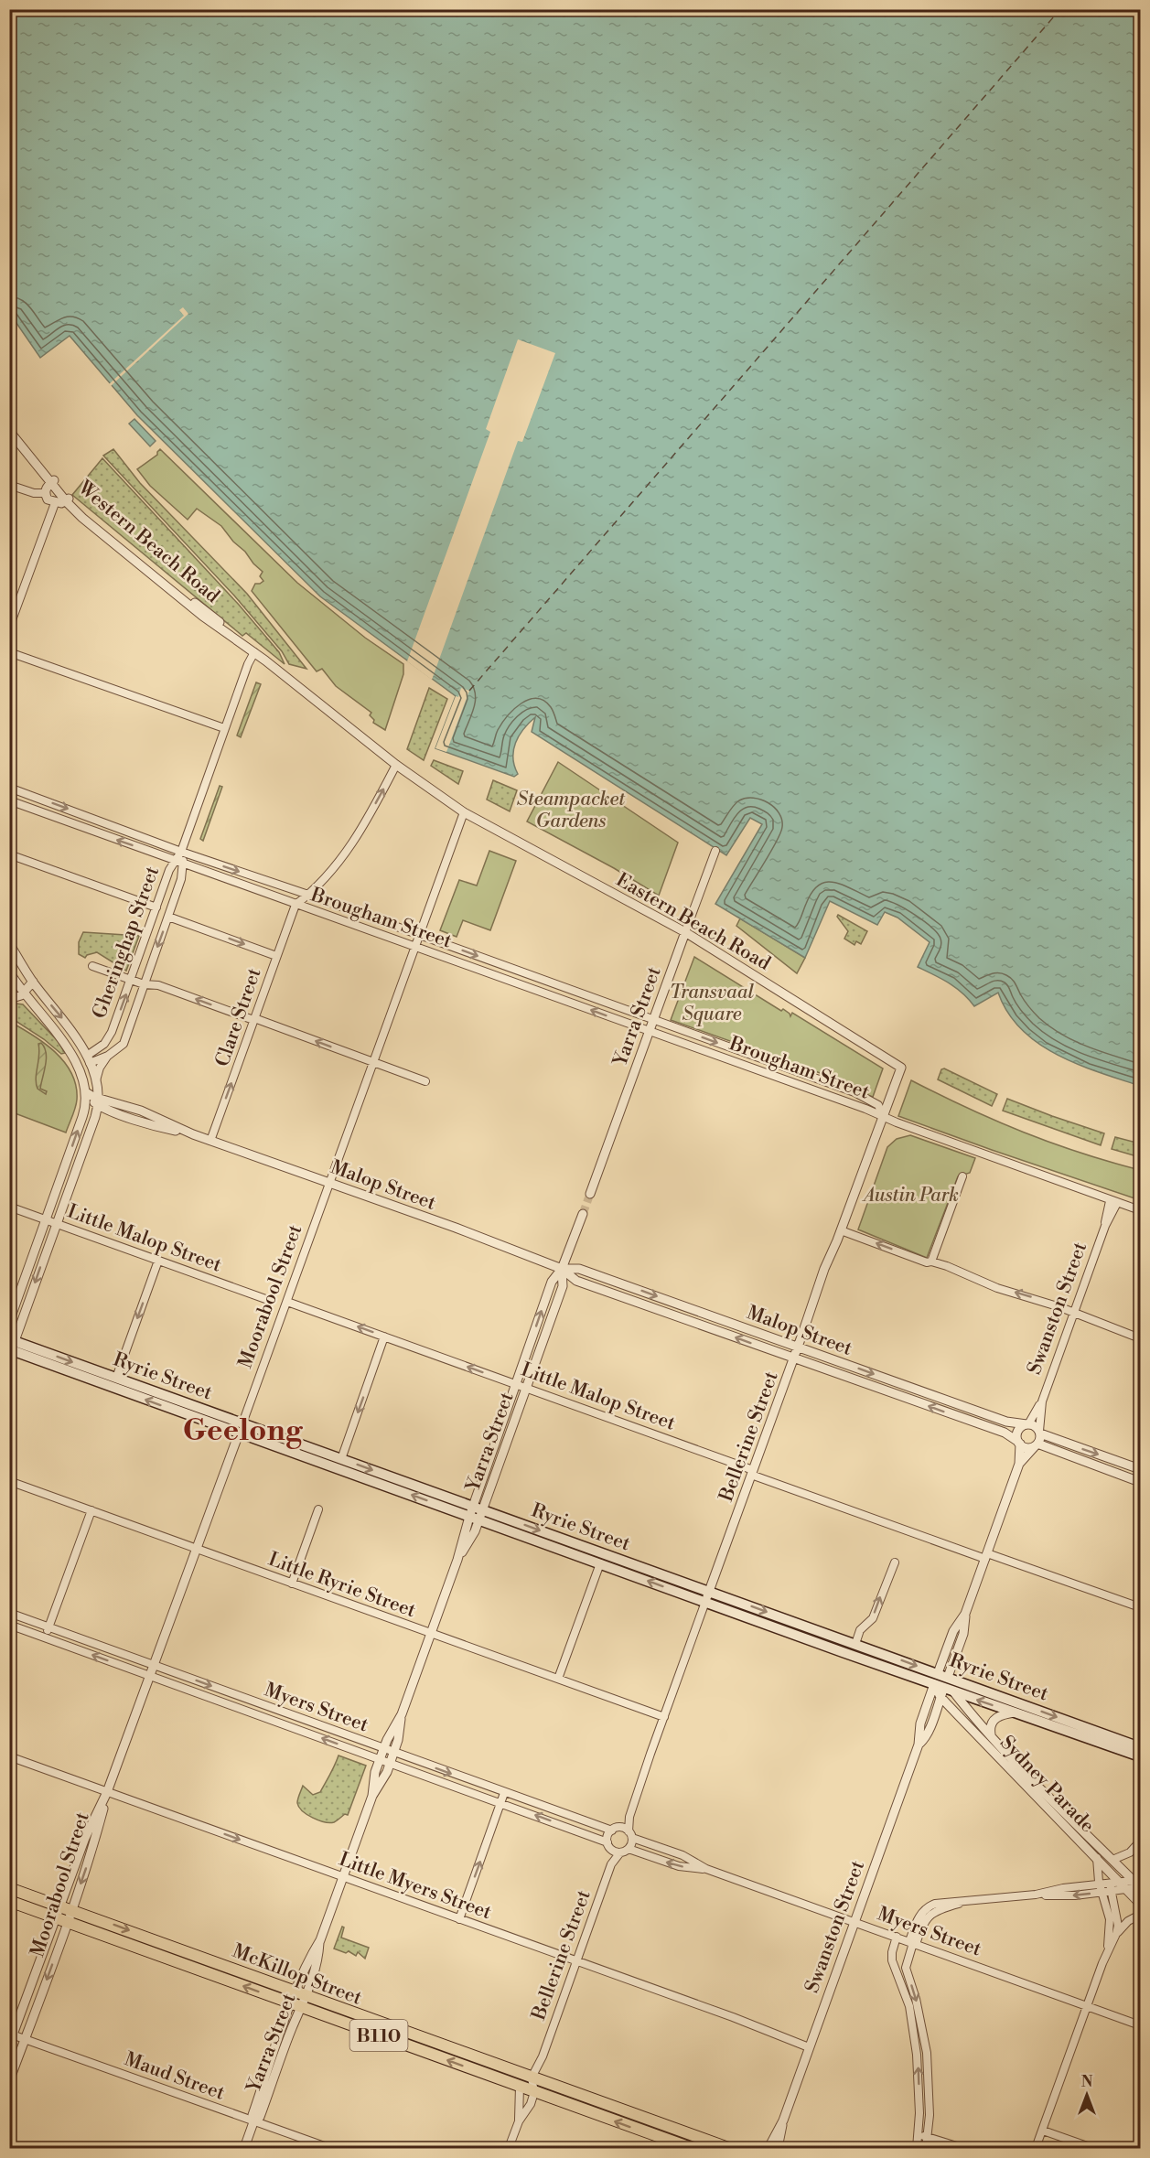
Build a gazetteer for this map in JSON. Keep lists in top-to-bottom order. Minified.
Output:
{"streets":{"highway":["McKillop Street","B110"],"main road":["Moorabool Street","Swanston Street","Ryrie Street"],"street":["Western Beach Road","Brougham Street","Eastern Beach Road","Gheringhap Street","Yarra Street","Clare Street","Malop Street","Little Malop Street","Bellerine Street","Little Ryrie Street","Myers Street","Sydney Parade","Little Myers Street","Maud Street"]},"crossings":[["Western Beach Road","Eastern Beach Road"],["Western Beach Road","Gheringhap Street"],["Western Beach Road","Moorabool Street"],["Brougham Street","Gheringhap Street"],["Brougham Street","Yarra Street"],["Brougham Street","Clare Street"],["Brougham Street","Moorabool Street"],["Brougham Street","Bellerine Street"],["Eastern Beach Road","Yarra Street"],["Eastern Beach Road","Moorabool Street"],["Eastern Beach Road","Bellerine Street"],["Yarra Street","Malop Street"],["Yarra Street","Little Malop Street"],["Yarra Street","Ryrie Street"],["Yarra Street","Little Ryrie Street"],["Yarra Street","Myers Street"],["Yarra Street","Little Myers Street"],["Yarra Street","McKillop Street"],["Yarra Street","Maud Street"],["Clare Street","Malop Street"],["Malop Street","Moorabool Street"],["Malop Street","Swanston Street"],["Malop Street","Bellerine Street"],["Little Malop Street","Moorabool Street"],["Little Malop Street","Swanston Street"],["Little Malop Street","Bellerine Street"],["Moorabool Street","Ryrie Street"],["Moorabool Street","Little Ryrie Street"],["Moorabool Street","Myers Street"],["Moorabool Street","Little Myers Street"],["Moorabool Street","McKillop Street"],["Moorabool Street","Maud Street"],["Swanston Street","Ryrie Street"],["Swanston Street","Myers Street"],["Swanston Street","Sydney Parade"],["Swanston Street","Little Myers Street"],["Ryrie Street","Bellerine Street"],["Ryrie Street","Sydney Parade"],["Bellerine Street","Little Ryrie Street"],["Bellerine Street","Myers Street"],["Bellerine Street","Little Myers Street"],["Bellerine Street","McKillop Street"]],"one_way":["Clare Street"],"districts":["Geelong"],"parks":["Steampacket Gardens","Transvaal Square","Austin Park"],"north":"top"}
